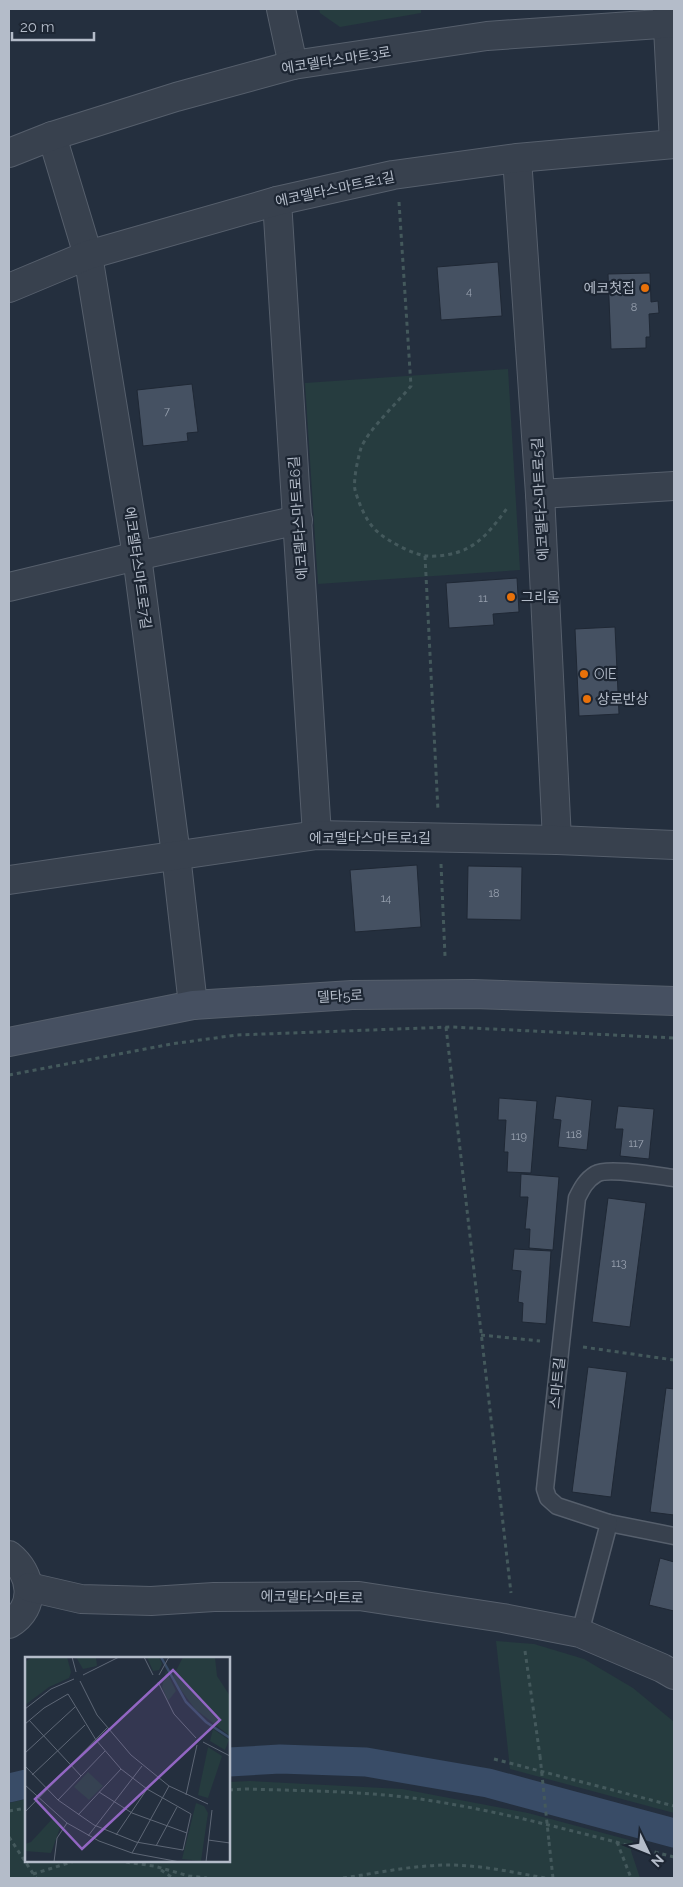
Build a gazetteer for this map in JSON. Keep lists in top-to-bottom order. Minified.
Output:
{"streets":{"street":["에코델타스마트3로","에코델타스마트로1길","에코델타스마트로5길","에코델타스마트로6길","에코델타스마트로7길","델타5로","에코델타스마트로"],"lane":["스마트길"]},"crossings":[["에코델타스마트3로","에코델타스마트로7길"],["에코델타스마트로1길","에코델타스마트로5길"],["에코델타스마트로1길","에코델타스마트로6길"],["에코델타스마트로1길","에코델타스마트로7길"],["에코델타스마트로7길","델타5로"]],"places":["에코첫집","그리움","OIE","상로반상"],"house_numbers":["4","8","7","11","18","14","118","119","117","113"],"scale_bar":"20 m","north":"bottom right"}
